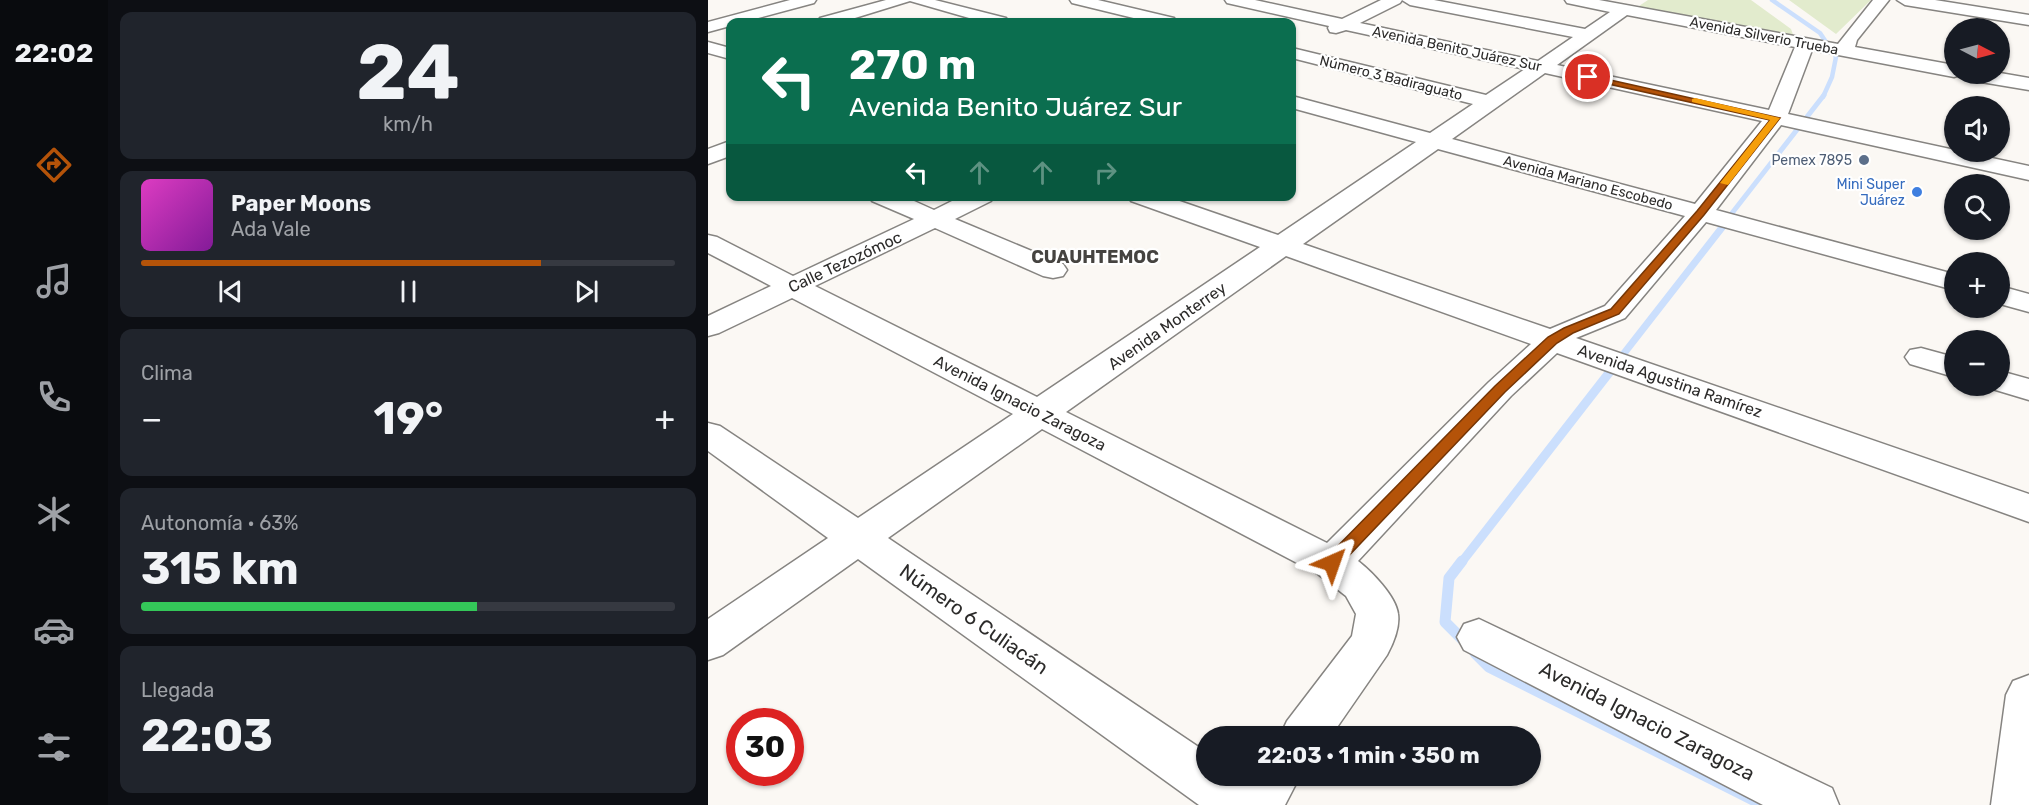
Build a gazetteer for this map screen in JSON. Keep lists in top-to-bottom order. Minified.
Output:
{"streets":{"street":["Avenida Silverio Trueba","Avenida Benito Juárez Sur","Número 3 Badiraguato","Avenida Mariano Escobedo","Calle Tezozómoc","Avenida Monterrey","Avenida Agustina Ramírez","Avenida Ignacio Zaragoza","Número 6 Culiacán"]},"crossings":[["Avenida Silverio Trueba","Avenida Monterrey"],["Avenida Benito Juárez Sur","Avenida Monterrey"],["Número 3 Badiraguato","Avenida Monterrey"],["Avenida Mariano Escobedo","Avenida Monterrey"],["Calle Tezozómoc","Avenida Ignacio Zaragoza"],["Avenida Monterrey","Avenida Agustina Ramírez"],["Avenida Monterrey","Avenida Ignacio Zaragoza"],["Avenida Monterrey","Número 6 Culiacán"]],"districts":["CUAUHTEMOC"],"places":["Pemex 7895","Mini Super Juárez"],"north":"right","page":{"tabs":"22:02","tile":[["24","km/h"],"Clima",["Autonomía · 63%","315 km"],["Llegada","22:03"]],"map_buttons":["+","−"],"turn":["270 m","Avenida Benito Juárez Sur"],"song":["Paper Moons","Ada Vale"],"heat":["−","19°","+"],"limit":"30","trip":"22:03 · 1 min · 350 m"}}
